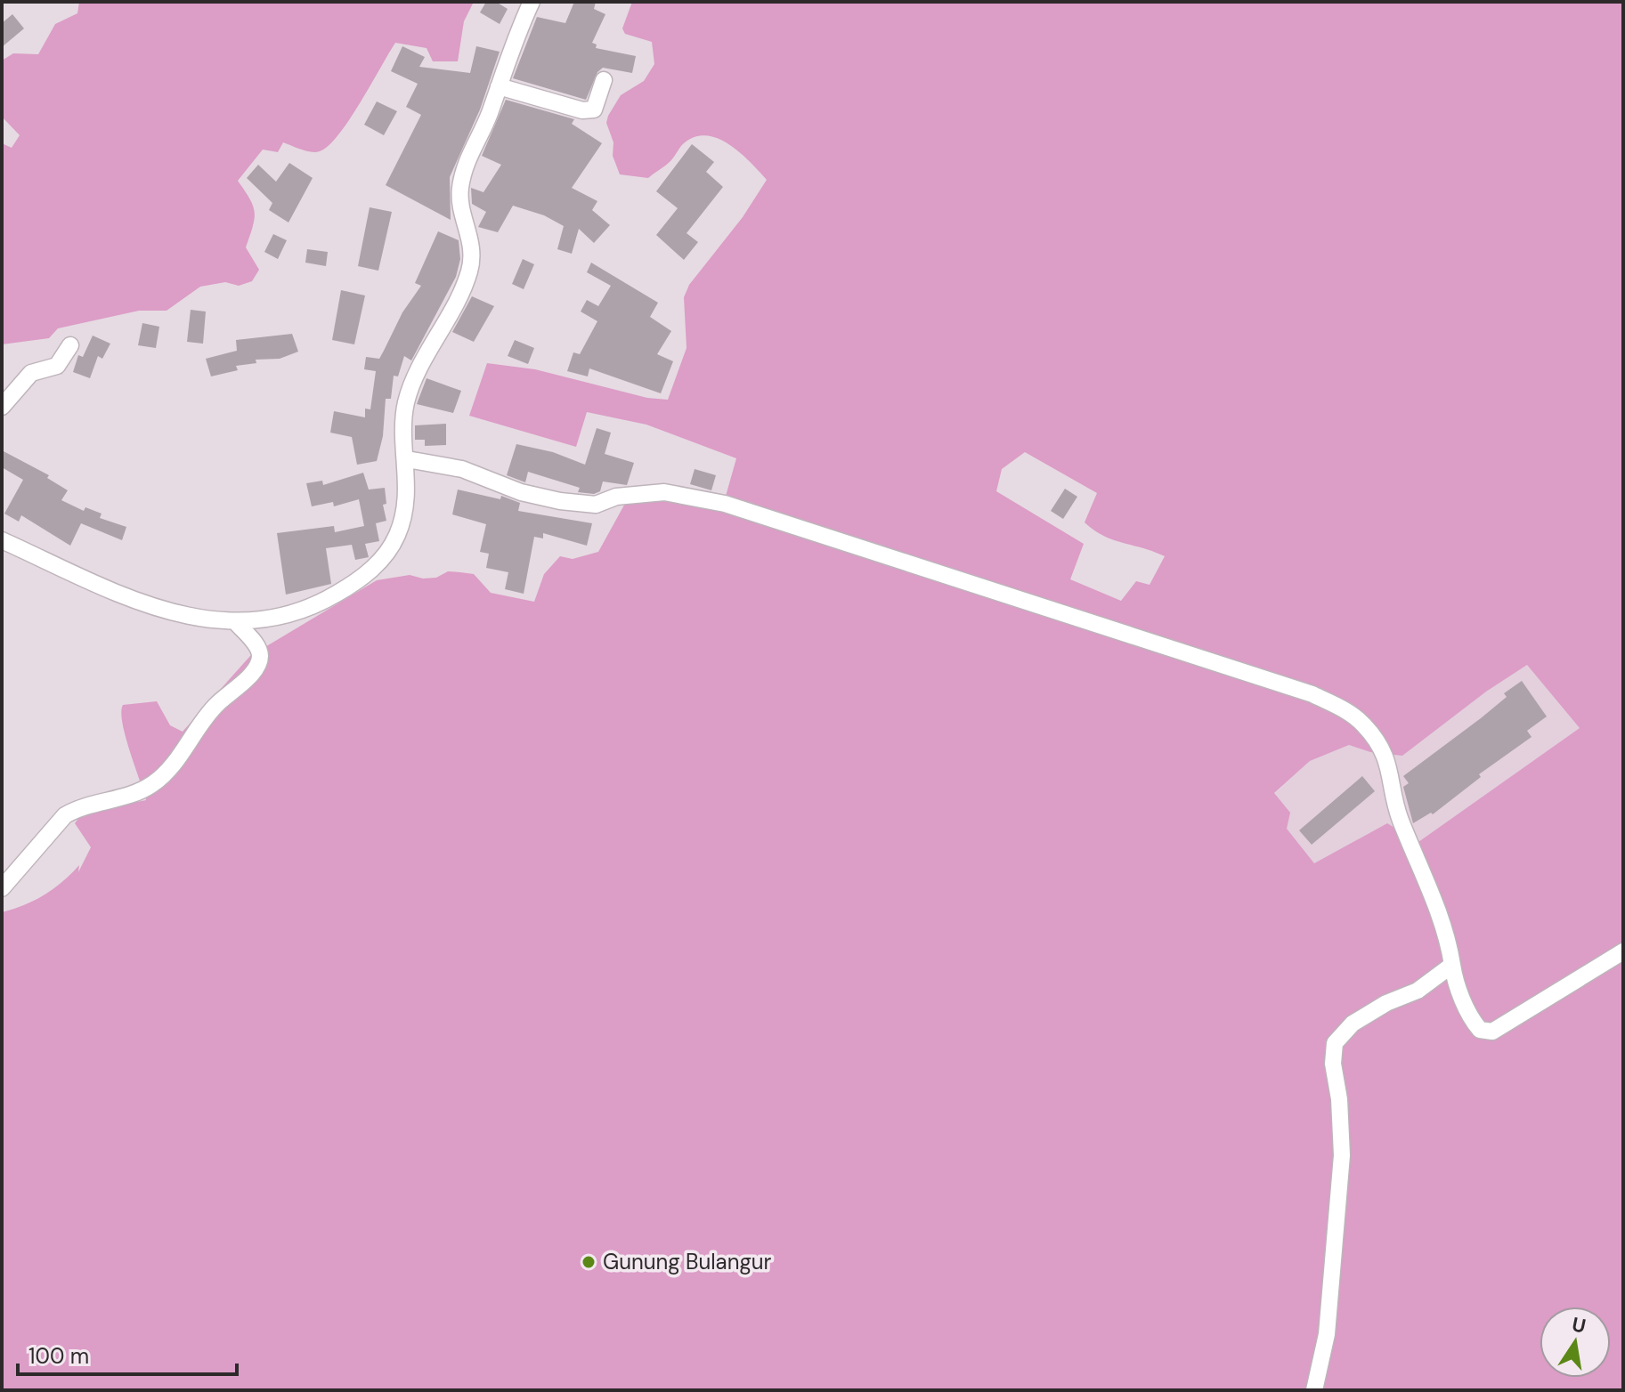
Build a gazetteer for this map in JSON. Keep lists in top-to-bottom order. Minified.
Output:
{"places":["Gunung Bulangur"],"scale_bar":"100 m","north":"top"}
